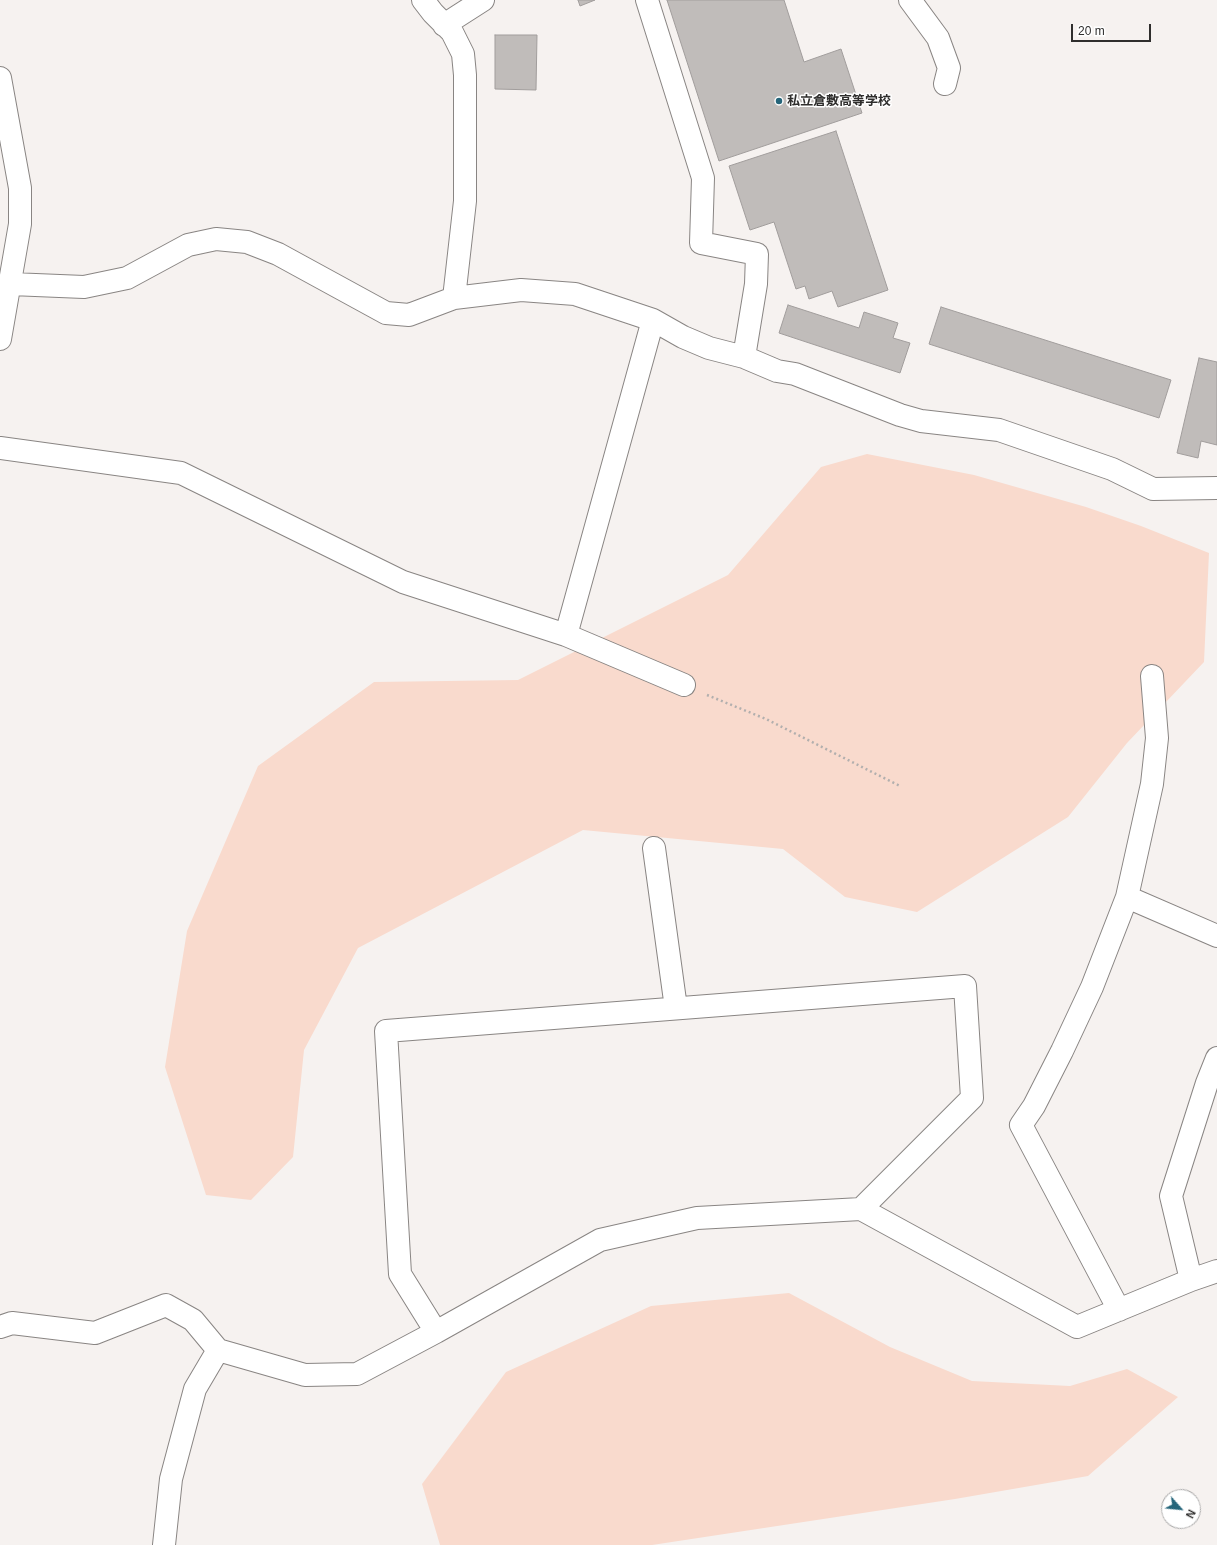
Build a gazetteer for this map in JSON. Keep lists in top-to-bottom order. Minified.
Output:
{"places":["私立倉敷高等学校"],"scale_bar":"20 m","north":"bottom right"}
